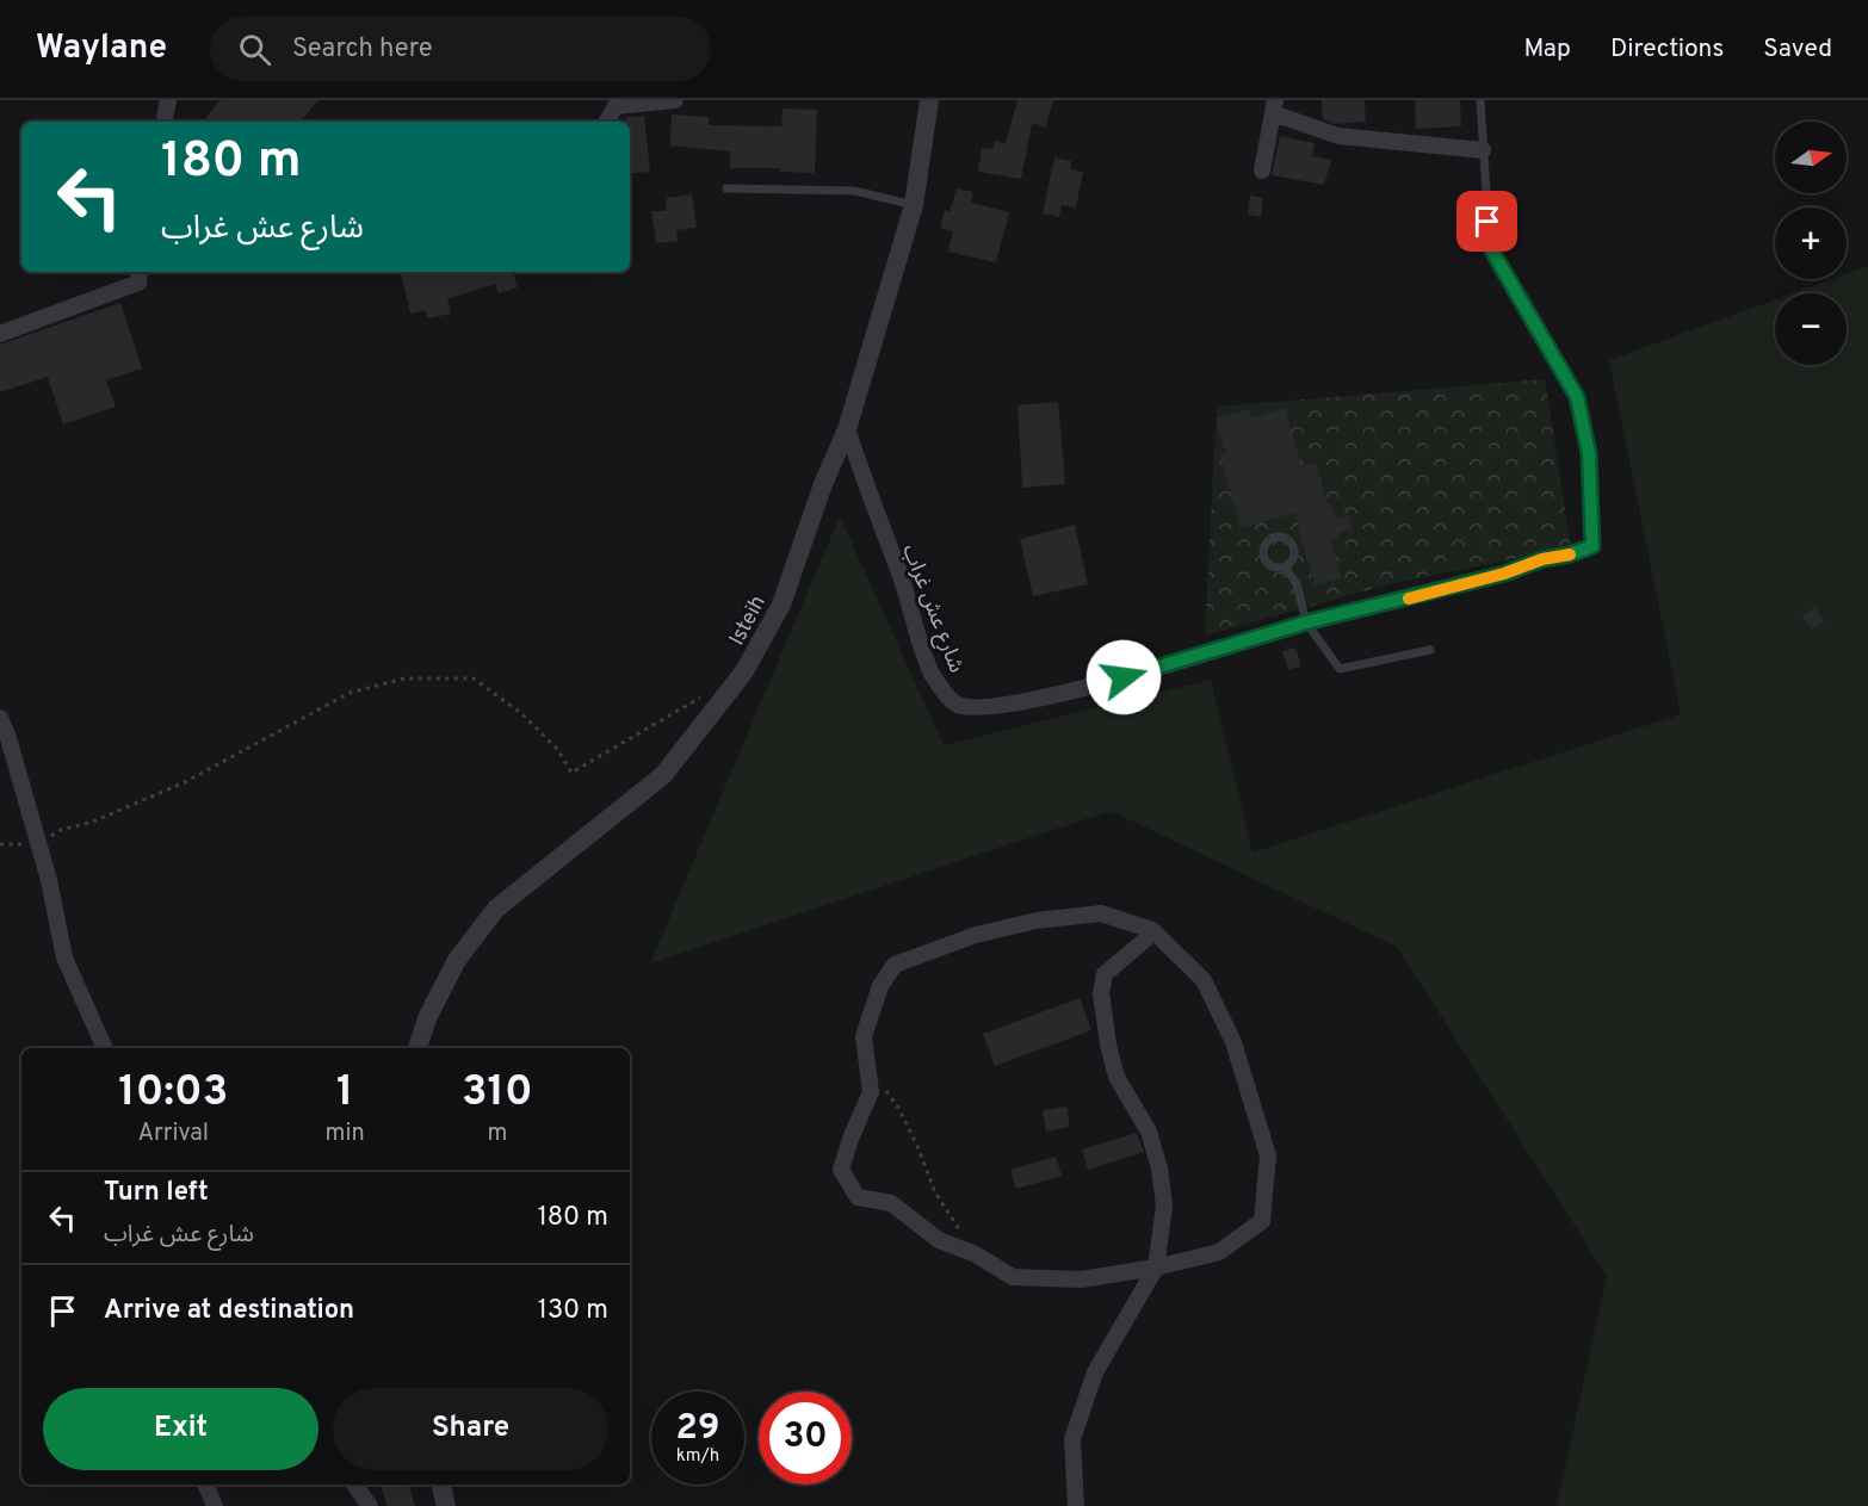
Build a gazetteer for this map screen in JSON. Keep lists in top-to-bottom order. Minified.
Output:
{"streets":{"street":["شارع عش غراب","Isteih"]},"crossings":[["شارع عش غراب","Isteih"]],"north":"right","page":{"header":"Waylane","search":"Search here","nav":["Map","Directions","Saved"],"map_buttons":["+","−"],"turn":["180 m","شارع عش غراب"],"eta":["10:03","Arrival","1","min","310","m"],"list":[{"name":"Turn left","note":"شارع عش غراب","value":"180 m"},{"name":"Arrive at destination","value":"130 m"}],"buttons":["Exit","Share"],"speed":"29 km/h","limit":"30"}}
